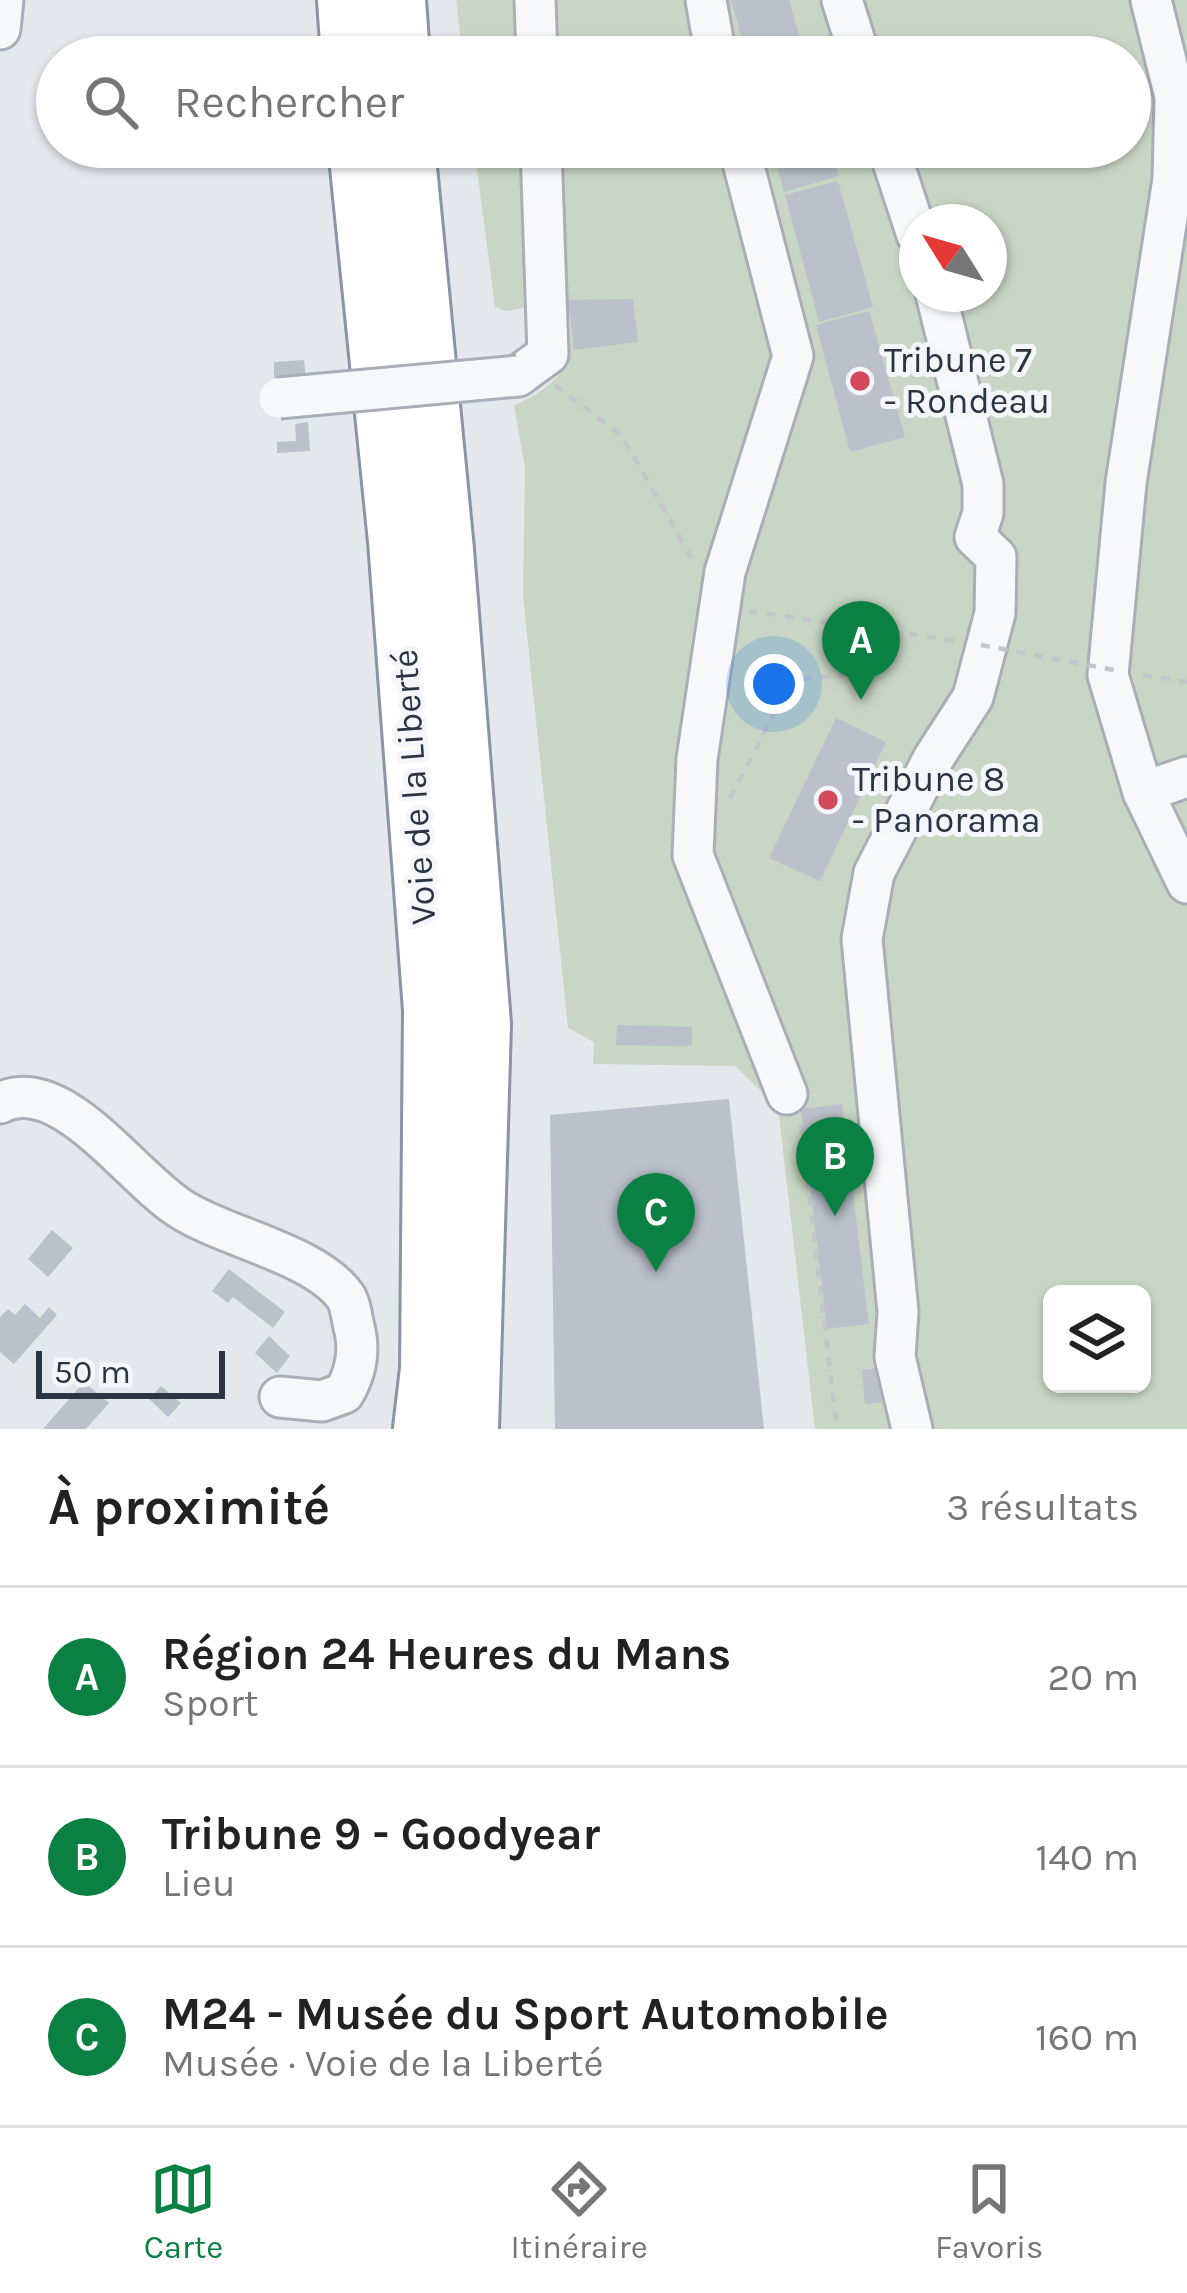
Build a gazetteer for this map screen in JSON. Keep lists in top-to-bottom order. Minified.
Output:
{"streets":{"highway":["Voie de la Liberté"]},"places":["Tribune 7 - Rondeau","Tribune 8 - Panorama"],"scale_bar":"50 m","north":"top left","page":{"search":"Rechercher","pins":["A","B","C"],"scale":"50 m","heading":["À proximité","3 résultats"],"list":[{"mark":"A","name":"Région 24 Heures du Mans","note":"Sport","value":"20 m"},{"mark":"B","name":"Tribune 9 - Goodyear","note":"Lieu","value":"140 m"},{"mark":"C","name":"M24 - Musée du Sport Automobile","note":"Musée · Voie de la Liberté","value":"160 m"}],"nav":["Carte","Itinéraire","Favoris"]}}
